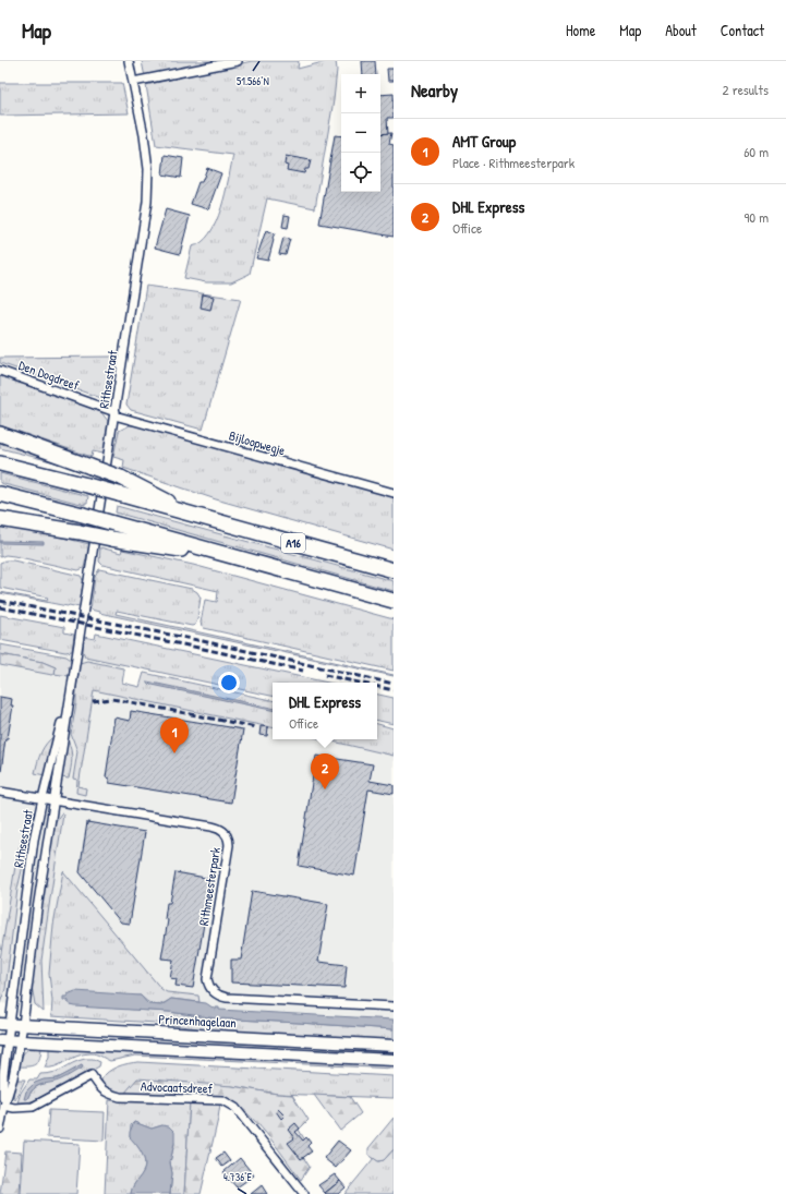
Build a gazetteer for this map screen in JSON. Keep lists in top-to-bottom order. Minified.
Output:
{"streets":{"highway":["A16"],"main road":["Princenhagelaan"],"street":["Den Dogdreef","Rithsestraat","Bijloopwegje","Rithmeesterpark","Advocaatsdreef"]},"crossings":[["Den Dogdreef","Rithsestraat"],["Den Dogdreef","Bijloopwegje"],["Rithsestraat","Bijloopwegje"],["Rithsestraat","Rithmeesterpark"],["Rithsestraat","Princenhagelaan"],["Rithsestraat","Advocaatsdreef"]],"page":{"header":"Map","nav":["Home","Map","About","Contact"],"heading":["Nearby","2 results"],"map_buttons":["+","−"],"list":[{"mark":"1","name":"AMT Group","note":"Place · Rithmeesterpark","value":"60 m"},{"mark":"2","name":"DHL Express","note":"Office","value":"90 m"}],"popup":["DHL Express","Office"],"pins":["1","2"]},"coordinates":["51.566°N","4.736°E"]}
